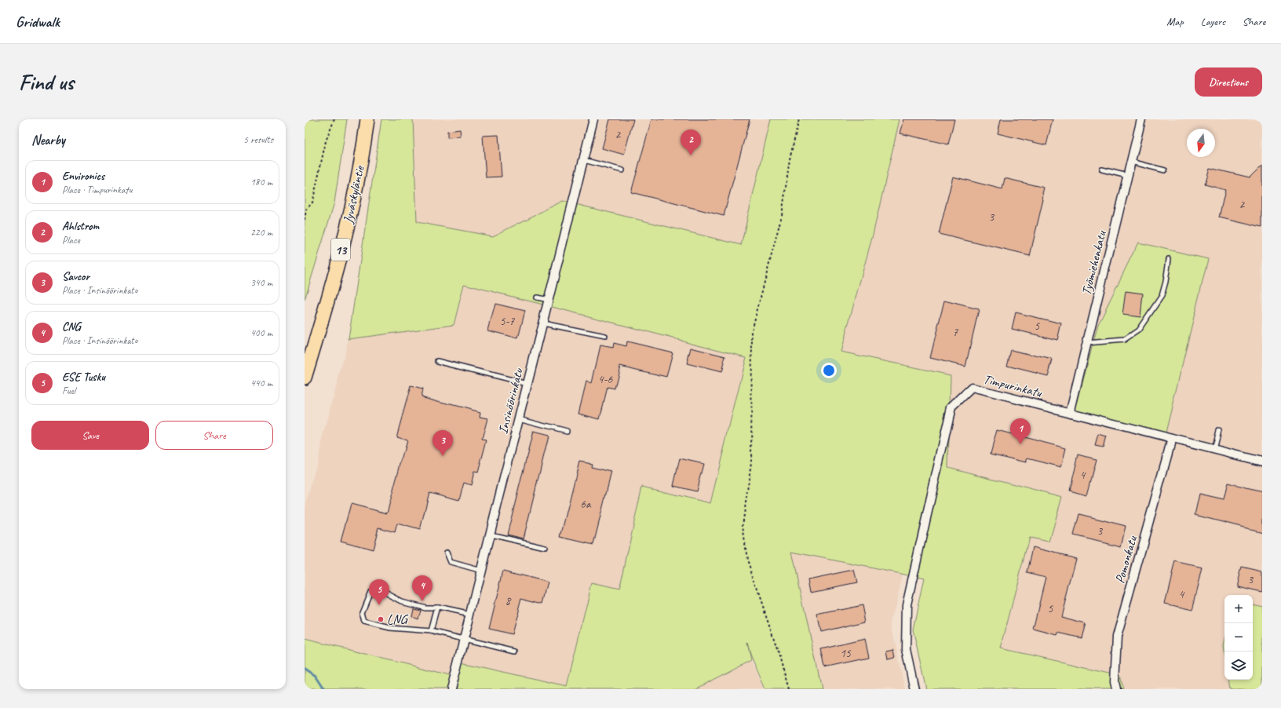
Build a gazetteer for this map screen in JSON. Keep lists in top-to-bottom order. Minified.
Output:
{"streets":{"highway":["Jyväskyläntie","13"],"street":["Työmiehenkatu","Timpurinkatu","Insinöörinkatu","Pomonkatu"]},"crossings":[["Työmiehenkatu","Timpurinkatu"],["Timpurinkatu","Pomonkatu"]],"places":["LNG"],"house_numbers":["2","2","3","5-7","5","7","4-6","4","6a","3","3","4","8","5","15"],"north":"bottom","page":{"header":"Gridwalk","nav":["Map","Layers","Share"],"buttons":["Directions",["Save","Share"]],"title":"Find us","heading":["Nearby","5 results"],"pins":["2","1","3","4","5"],"list":[{"mark":"1","name":"Environics","note":"Place · Timpurinkatu","value":"180 m"},{"mark":"2","name":"Ahlstrom","note":"Place","value":"220 m"},{"mark":"3","name":"Savcor","note":"Place · Insinöörinkatu","value":"340 m"},{"mark":"4","name":"CNG","note":"Place · Insinöörinkatu","value":"400 m"},{"mark":"5","name":"ESE Tusku","note":"Fuel","value":"440 m"}],"map_buttons":["+","−"]}}
